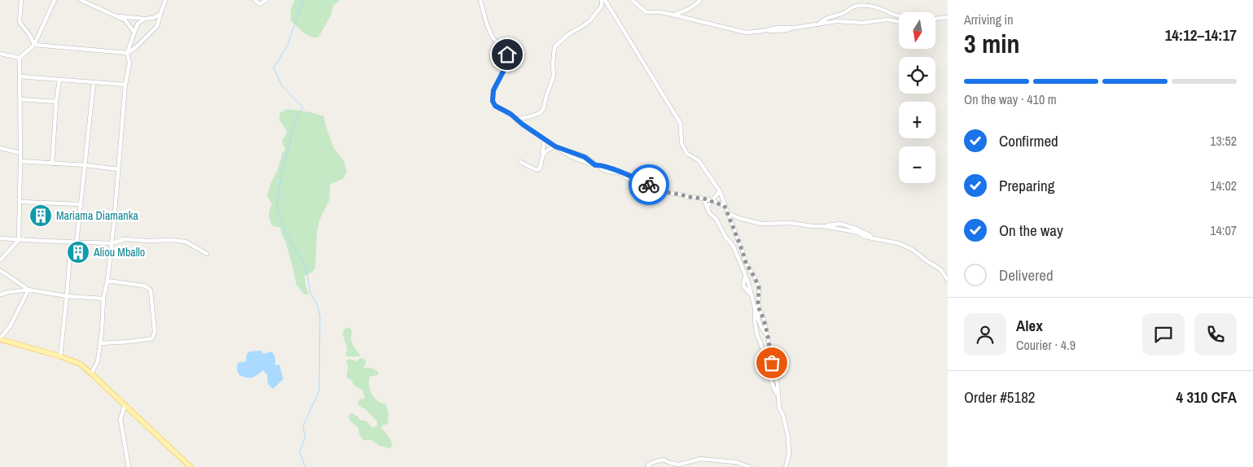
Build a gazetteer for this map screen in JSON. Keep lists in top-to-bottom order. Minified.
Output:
{"places":{"building":["Mariama Diamanka","Aliou Mballo"]},"north":"bottom","page":{"heading":["3 min","Arriving in","14:12–14:17"],"panel":["Alex","Courier · 4.9","Order #5182","4 310 CFA"],"map_buttons":["+","−"],"bar":"On the way · 410 m","list":[["Confirmed","13:52"],["Preparing","14:02"],["On the way","14:07"],"Delivered"]}}
